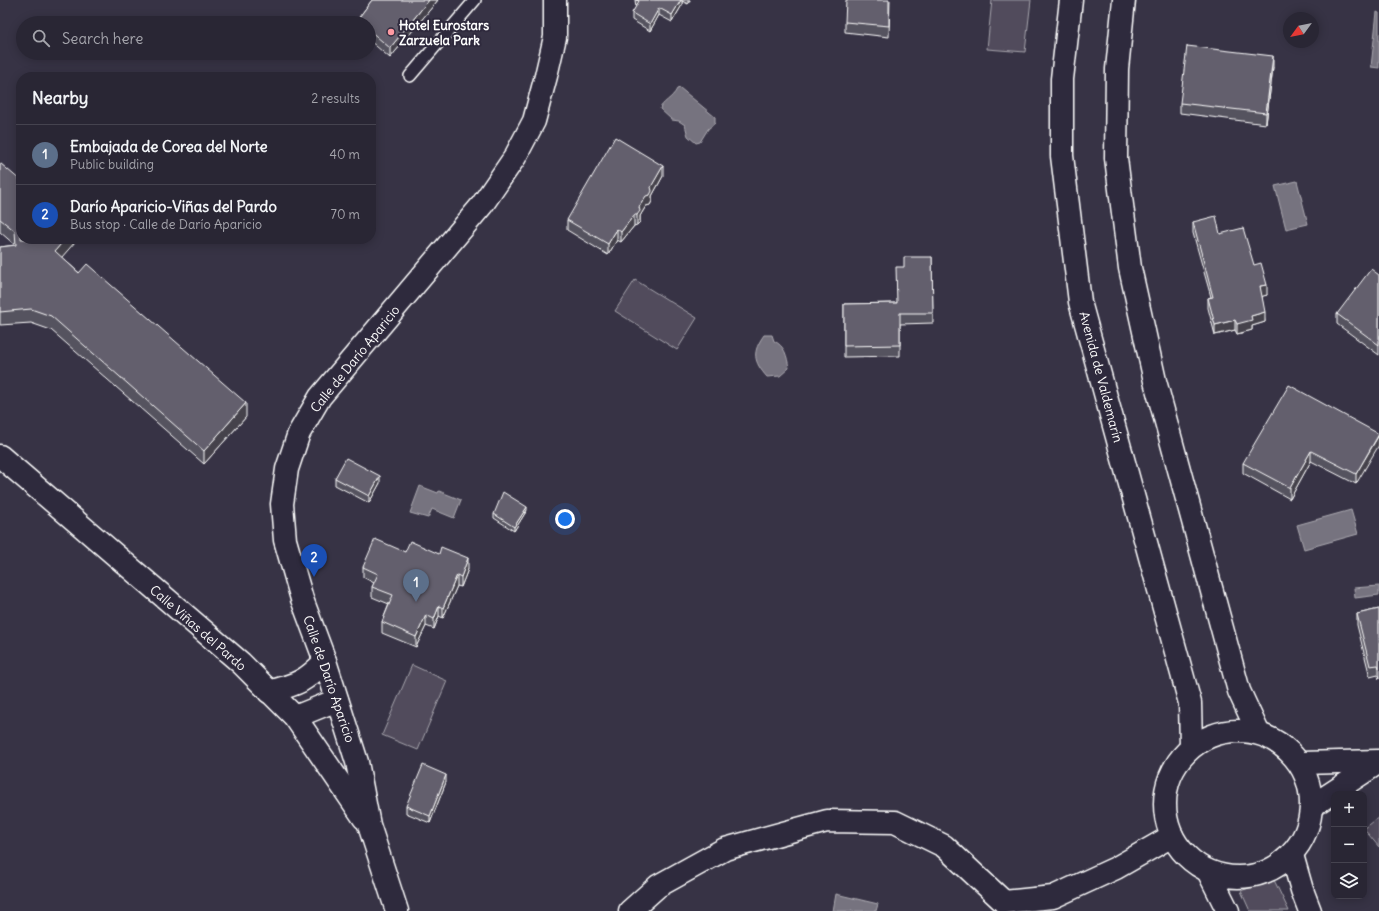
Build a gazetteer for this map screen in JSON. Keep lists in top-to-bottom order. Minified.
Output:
{"streets":{"street":["Calle de Darío Aparicio","Avenida de Valdemarín","Calle Viñas del Pardo"]},"crossings":[["Calle de Darío Aparicio","Calle Viñas del Pardo"]],"places":["Hotel Eurostars Zarzuela Park"],"north":"bottom left","page":{"search":"Search here","heading":["Nearby","2 results"],"list":[{"mark":"1","name":"Embajada de Corea del Norte","note":"Public building","value":"40 m"},{"mark":"2","name":"Darío Aparicio-Viñas del Pardo","note":"Bus stop · Calle de Darío Aparicio","value":"70 m"}],"pins":["2","1"],"map_buttons":["+","−"]}}
